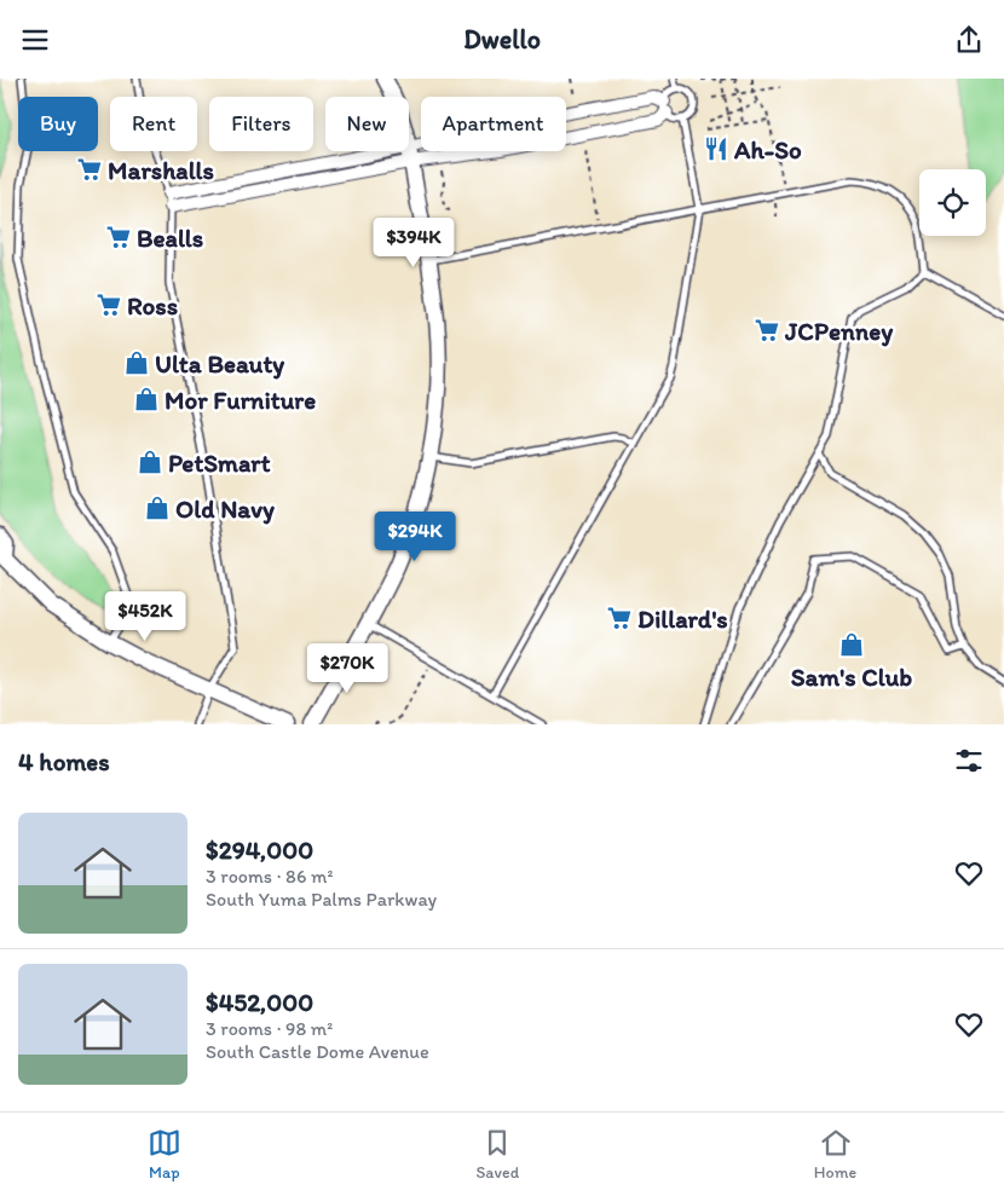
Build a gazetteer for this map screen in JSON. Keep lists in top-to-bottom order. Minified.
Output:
{"places":{"restaurant":["Ah-So"],"supermarket":["Marshalls","Bealls","Ross","JCPenney","Dillard's"],"shop":["Ulta Beauty","Mor Furniture","PetSmart","Old Navy","Sam's Club"]},"page":{"header":"Dwello","chip":["Buy","Rent","Filters","New","Apartment"],"price":["$394K","$294K","$452K","$270K"],"heading":"4 homes","list":[{"name":"$294,000","note":"3 rooms · 86 m² · South Yuma Palms Parkway"},{"name":"$452,000","note":"3 rooms · 98 m² · South Castle Dome Avenue"}],"tabs":["Map","Saved","Home"]}}
